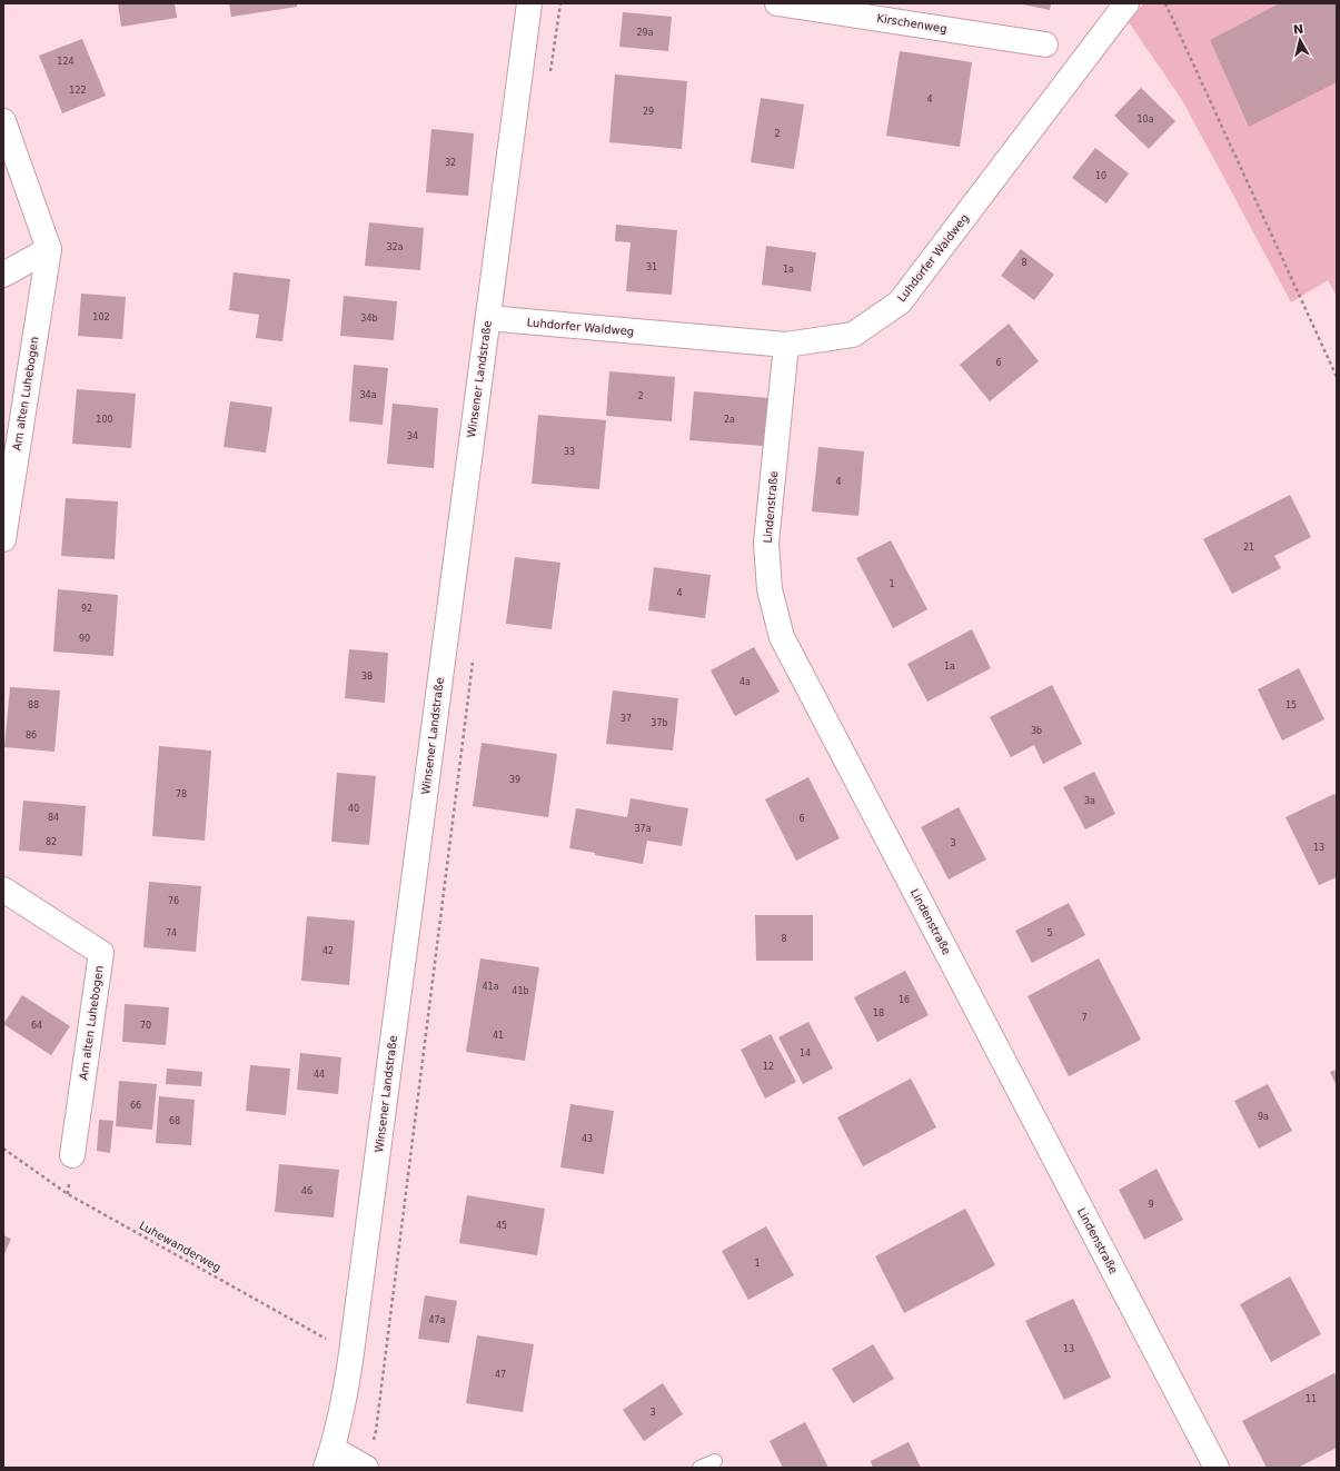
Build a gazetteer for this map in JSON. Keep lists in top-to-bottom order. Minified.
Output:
{"streets":{"street":["Kirschenweg","Luhdorfer Waldweg","Winsener Landstraße","Am alten Luhebogen","Lindenstraße"],"path":["Luhewanderweg"]},"crossings":[["Luhdorfer Waldweg","Winsener Landstraße"],["Luhdorfer Waldweg","Lindenstraße"],["Winsener Landstraße","Luhewanderweg"]],"house_numbers":["29a","124","122","4","29","10a","2","32","10","32a","8","31","1a","102","34b","6","34a","2","100","2a","34","33","4","21","1","4","92","90","1a","38","4a","88","15","37","37b","3b","86","39","78","3a","40","84","6","37a","82","3","13","76","74","5","8","42","41a","41b","16","18","7","64","70","41","14","12","44","66","9a","68","43","46","9","45","1","47a","13","47","11","3"],"north":"top"}
